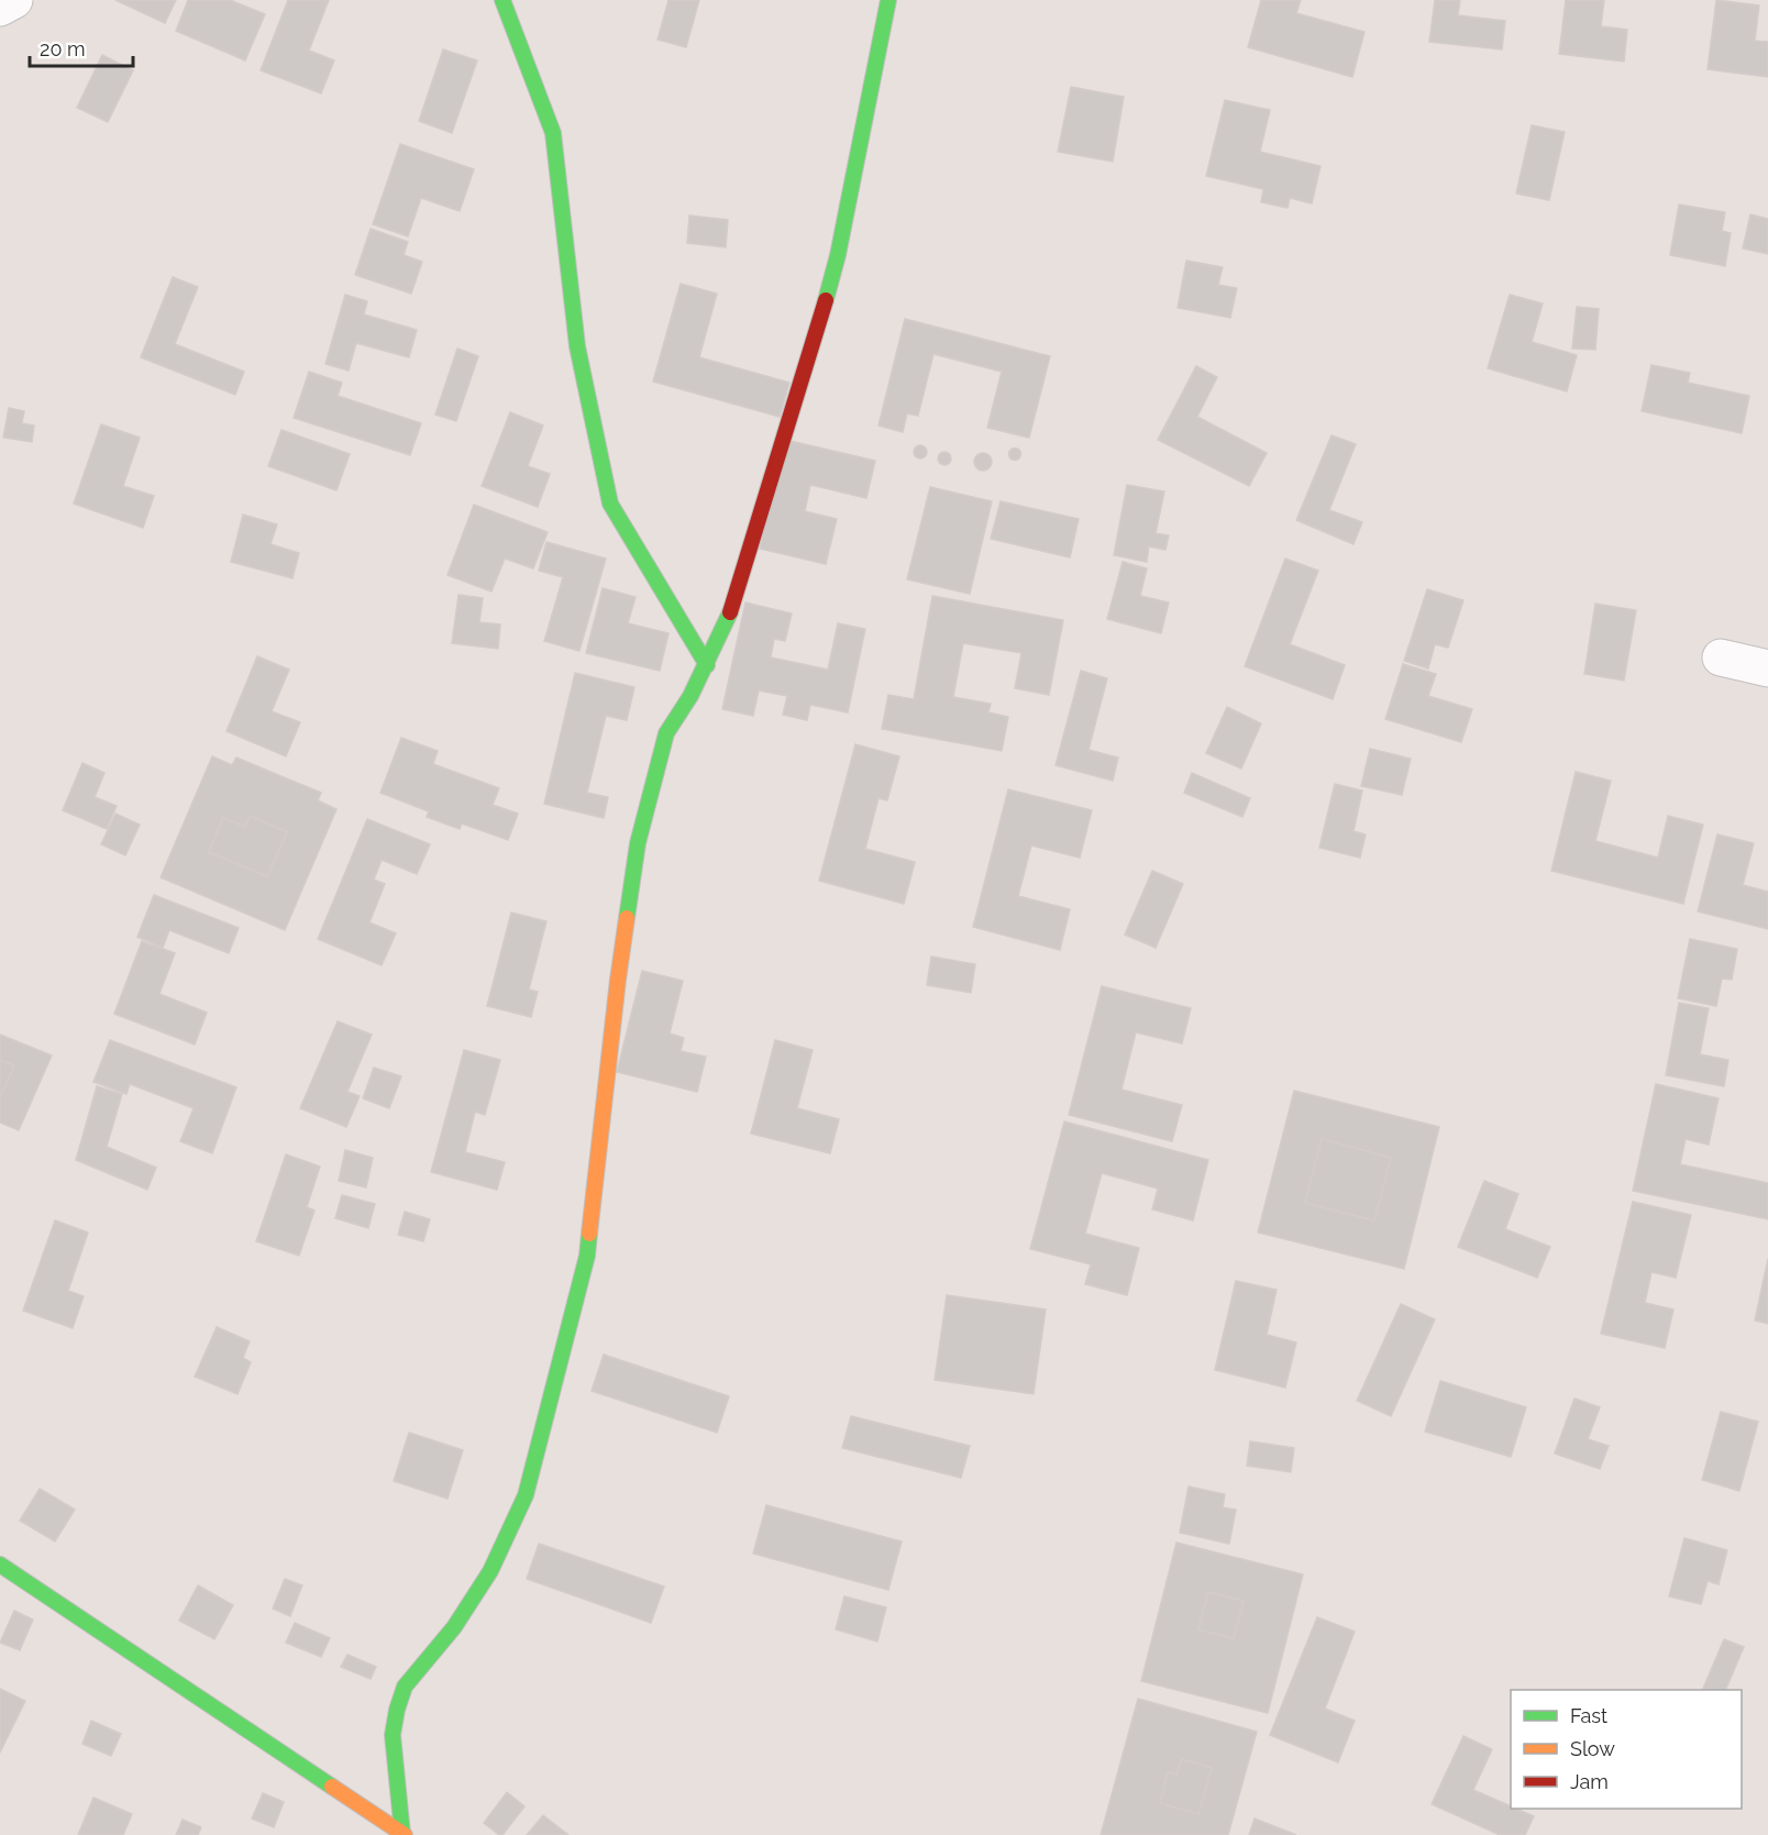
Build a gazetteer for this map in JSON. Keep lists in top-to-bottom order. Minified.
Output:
{"legend":["Fast","Slow","Jam"],"scale_bar":"20 m"}
